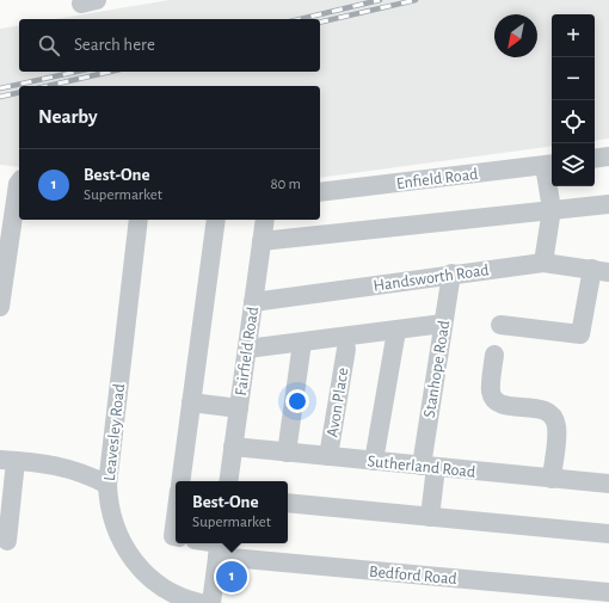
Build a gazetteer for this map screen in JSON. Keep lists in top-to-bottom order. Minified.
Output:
{"streets":{"street":["Enfield Road","Handsworth Road","Fairfield Road","Stanhope Road","Avon Place","Leavesley Road","Sutherland Road","Bedford Road"]},"crossings":[["Handsworth Road","Fairfield Road"],["Handsworth Road","Stanhope Road"],["Fairfield Road","Sutherland Road"],["Stanhope Road","Sutherland Road"],["Avon Place","Sutherland Road"]],"north":"bottom left","page":{"map_buttons":["+","−"],"search":"Search here","heading":"Nearby","list":[{"mark":"1","name":"Best-One","note":"Supermarket","value":"80 m"}],"popup":["Best-One","Supermarket"],"pins":"1"}}
